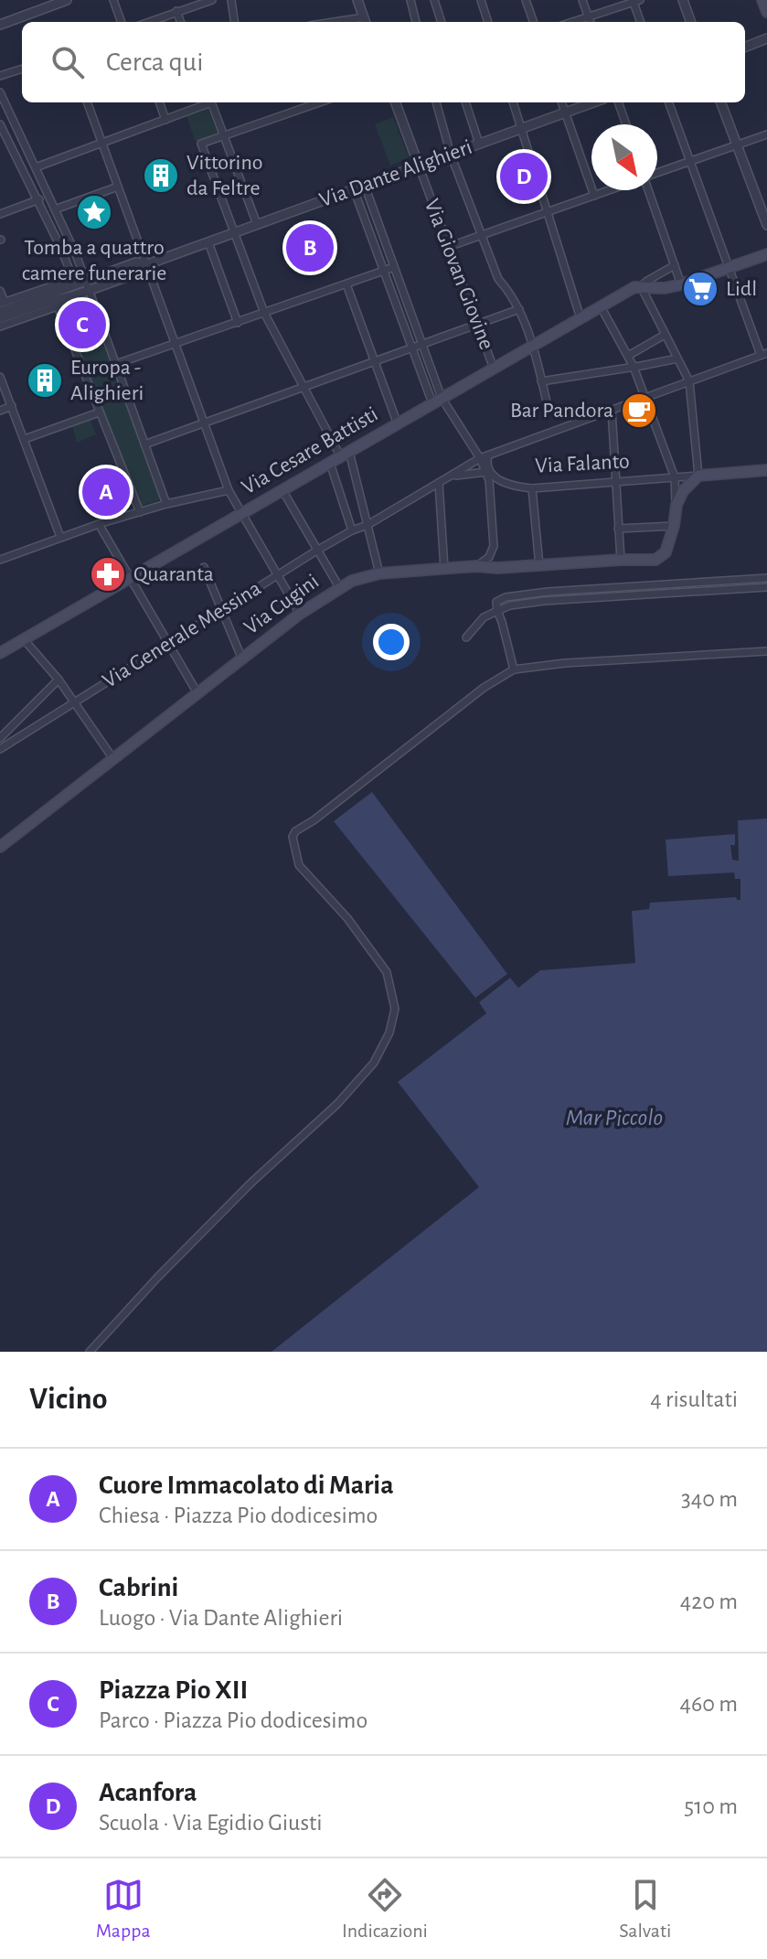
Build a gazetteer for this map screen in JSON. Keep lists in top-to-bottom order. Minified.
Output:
{"streets":{"main road":["Via Cesare Battisti","Via Falanto","Via Cugini"],"street":["Via Dante Alighieri","Via Giovan Giovine","Via Generale Messina"]},"crossings":[["Via Dante Alighieri","Via Giovan Giovine"],["Via Giovan Giovine","Via Cesare Battisti"]],"water":["Mar Piccolo"],"places":{"building":["Vittorino da Feltre","Europa - Alighieri"],"place":["Tomba a quattro camere funerarie"],"supermarket":["Lidl"],"cafe":["Bar Pandora"],"pharmacy":["Quaranta"]},"north":"bottom right","page":{"search":"Cerca qui","pins":["D","B","C","A"],"heading":["Vicino","4 risultati"],"list":[{"mark":"A","name":"Cuore Immacolato di Maria","note":"Chiesa · Piazza Pio dodicesimo","value":"340 m"},{"mark":"B","name":"Cabrini","note":"Luogo · Via Dante Alighieri","value":"420 m"},{"mark":"C","name":"Piazza Pio XII","note":"Parco · Piazza Pio dodicesimo","value":"460 m"},{"mark":"D","name":"Acanfora","note":"Scuola · Via Egidio Giusti","value":"510 m"}],"nav":["Mappa","Indicazioni","Salvati"]}}
